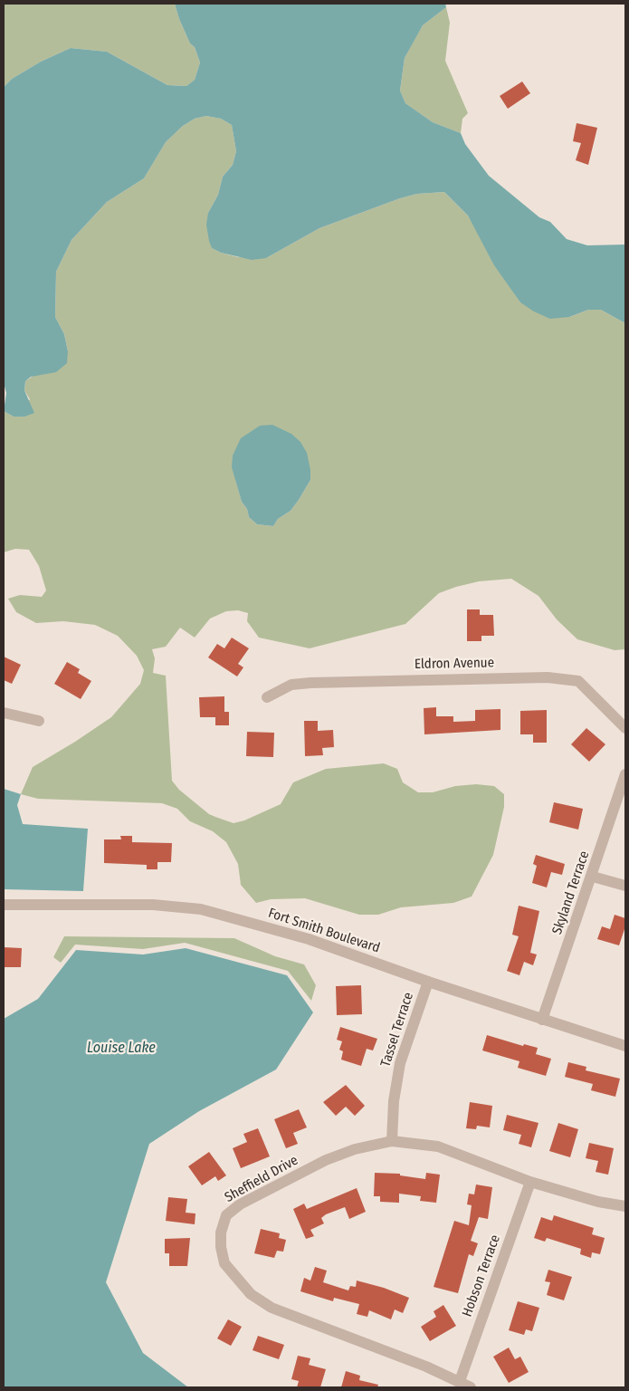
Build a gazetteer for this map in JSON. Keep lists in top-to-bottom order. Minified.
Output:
{"streets":{"street":["Eldron Avenue","Skyland Terrace","Fort Smith Boulevard","Tassel Terrace","Sheffield Drive","Hobson Terrace"]},"crossings":[["Skyland Terrace","Fort Smith Boulevard"],["Fort Smith Boulevard","Tassel Terrace"],["Tassel Terrace","Sheffield Drive"],["Sheffield Drive","Hobson Terrace"]],"water":["Louise Lake"]}
